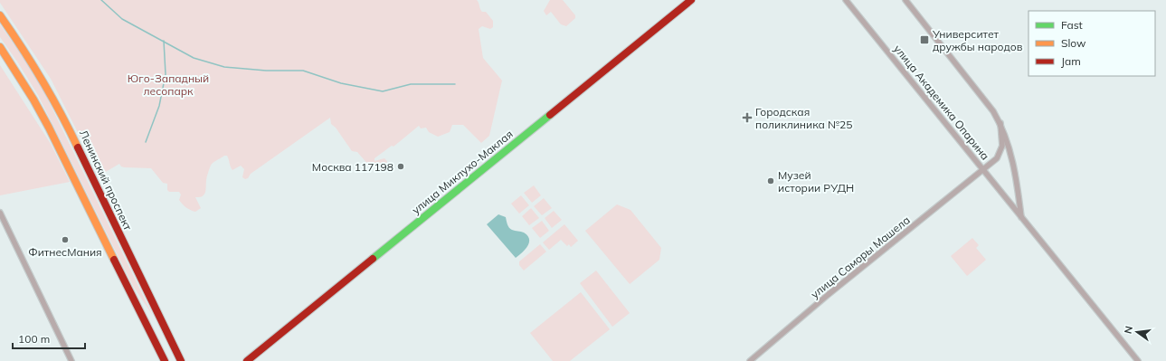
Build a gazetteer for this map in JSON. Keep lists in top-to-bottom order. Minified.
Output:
{"streets":{"main road":["улица Миклухо-Маклая","Ленинский проспект"],"street":["улица Академика Опарина","улица Саморы Машела"]},"crossings":[["улица Академика Опарина","улица Саморы Машела"]],"parks":["Юго-Западный лесопарк"],"places":{"transit":["Университет дружбы народов"],"health":["Городская поликлиника №25"],"other":["Москва 117198","Музей истории РУДН","ФитнесМания"]},"legend":["Fast","Slow","Jam"],"scale_bar":"100 m","north":"left"}
